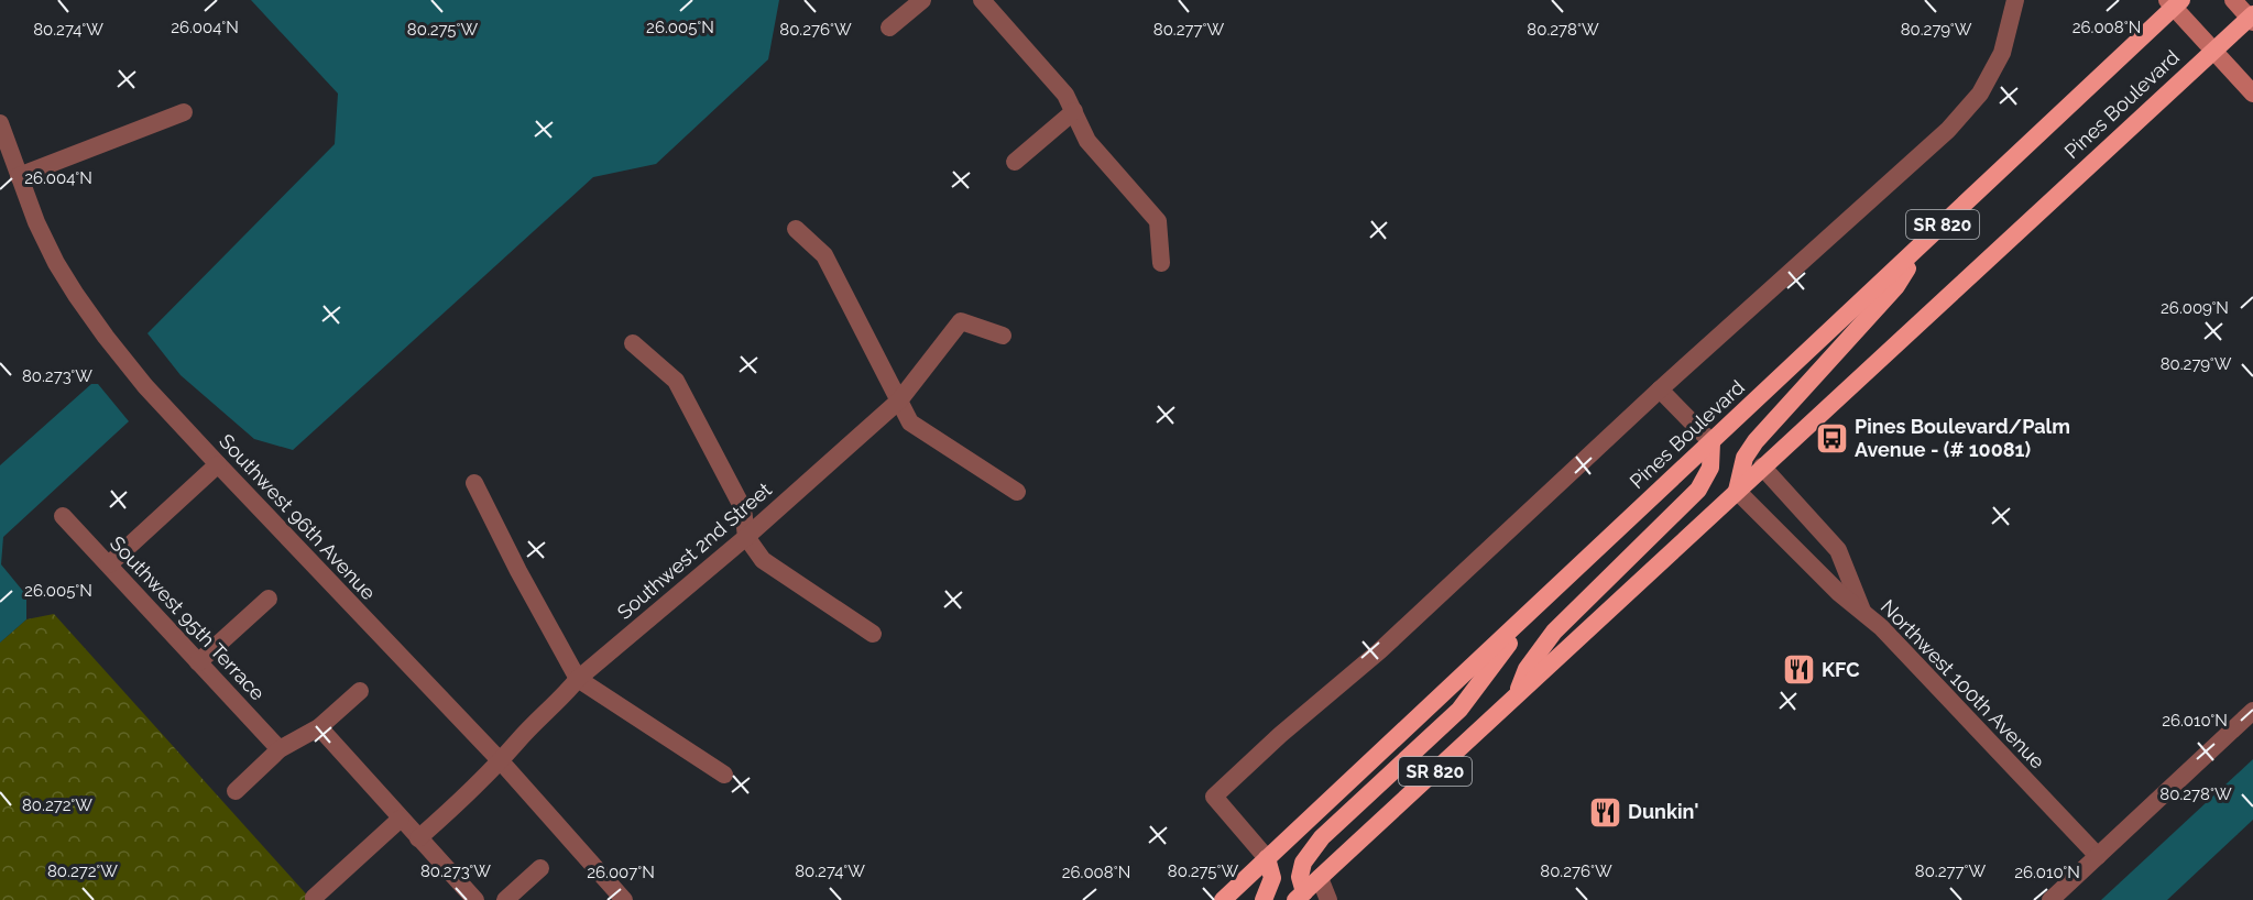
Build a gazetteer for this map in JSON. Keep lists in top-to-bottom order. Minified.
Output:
{"streets":{"highway":["Pines Boulevard","SR 820"],"street":["Southwest 96th Avenue","Southwest 2nd Street","Southwest 95th Terrace","Northwest 100th Avenue"]},"crossings":[["Pines Boulevard","Northwest 100th Avenue"],["Southwest 96th Avenue","Southwest 2nd Street"]],"places":{"bus stop":["Pines Boulevard/Palm Avenue - (# 10081)"],"restaurant":["KFC","Dunkin'"]},"coordinates":["26.004°N","26.005°N","26.008°N","80.274°W","80.275°W","80.276°W","80.277°W","80.278°W","80.279°W","26.009°N","80.273°W","26.010°N","80.272°W","26.007°N"]}
